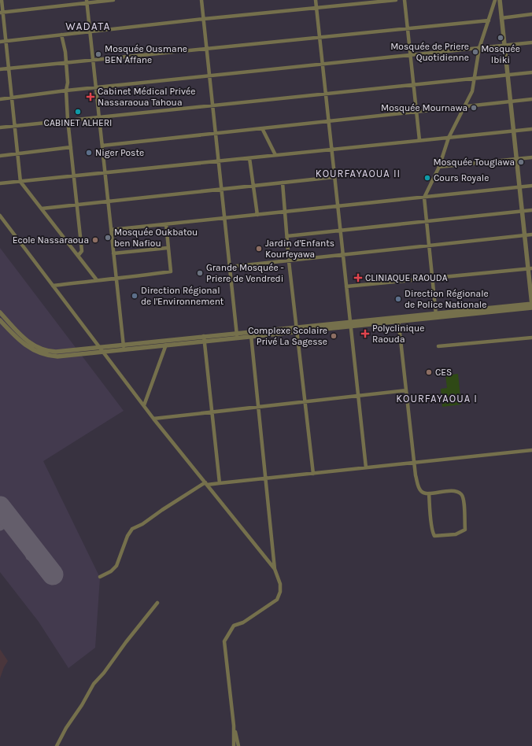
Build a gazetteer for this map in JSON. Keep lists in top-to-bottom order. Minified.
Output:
{"districts":["WADATA","KOURFAYAOUA II","KOURFAYAOUA I"],"places":{"other":["Mosquée Ibiki","Mosquée de Priere Quotidienne","Mosquée Ousmane BEN Affane","Mosquée Mournawa","CABINET ALHERI","Niger Poste","Mosquée Touglawa","Cours Royale","Mosquée Oukbatou ben Nafiou","Ecole Nassaraoua","Jardin d'Enfants Kourfeyawa","Grande Mosquée - Priere de Vendredi","Direction Régional de l'Environnement","Direction Régionale de Police Nationale","Complexe Scolaire Privé La Sagesse","CES"],"health":["Cabinet Médical Privée Nassaraoua Tahoua","CLINIAQUE RAOUDA","Polyclinique Raouda"]}}
